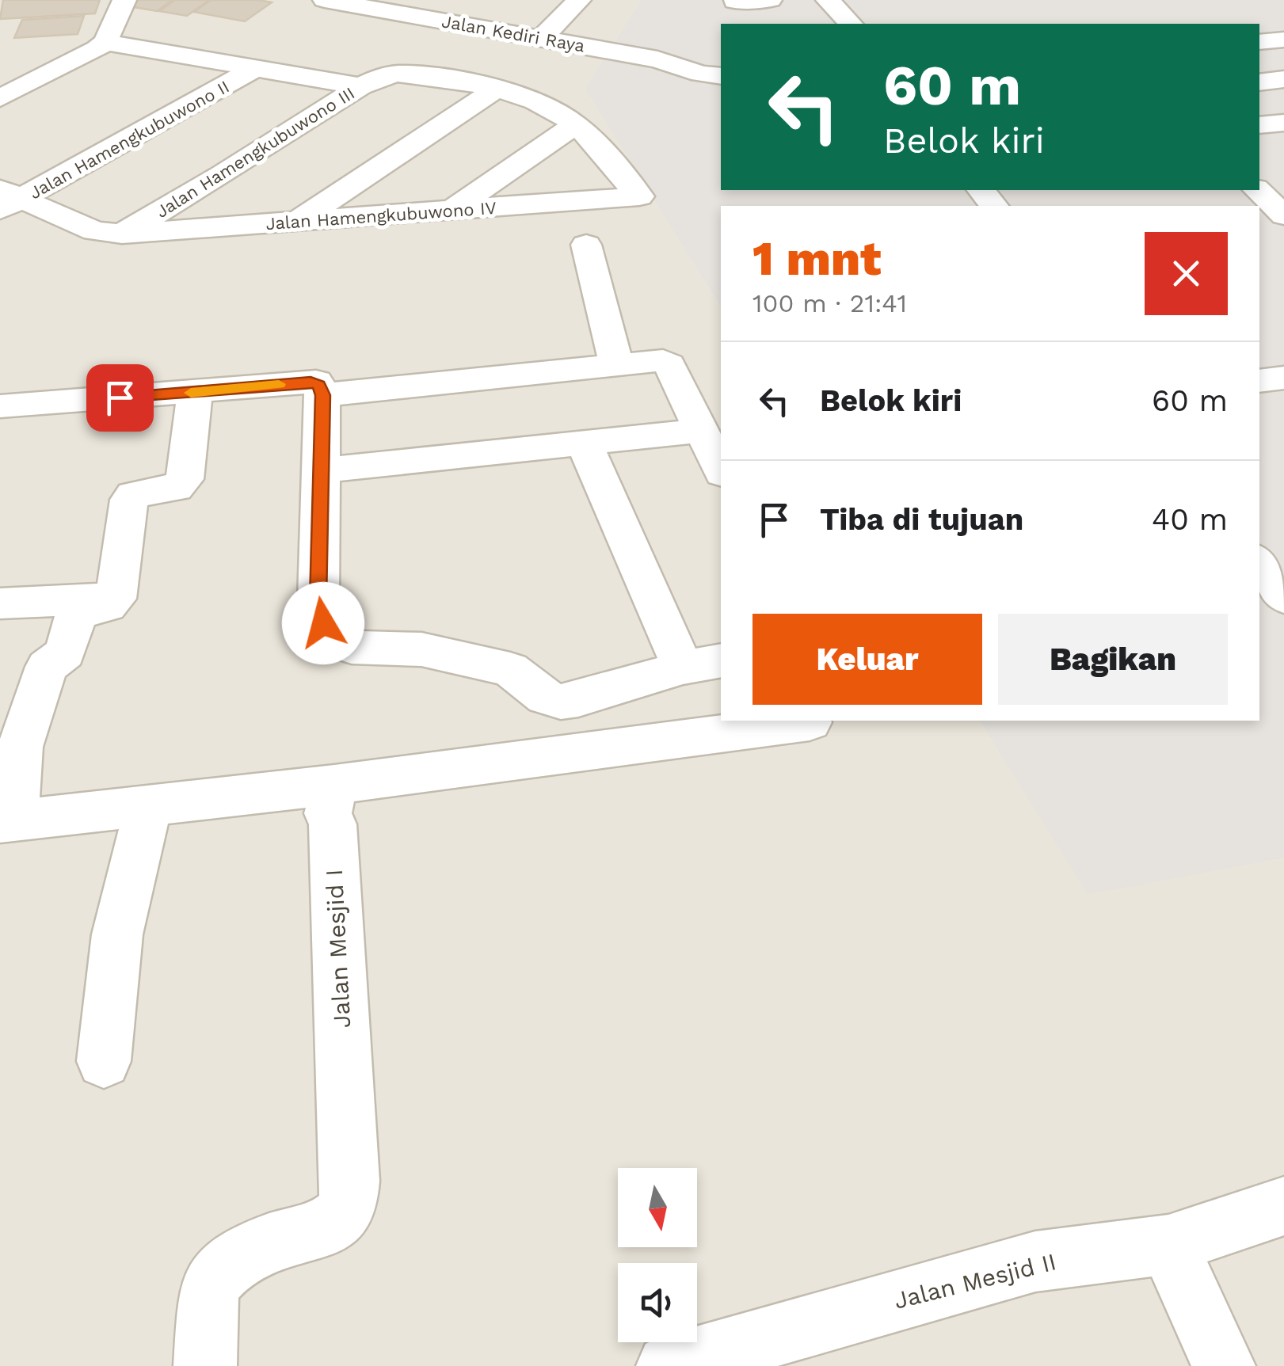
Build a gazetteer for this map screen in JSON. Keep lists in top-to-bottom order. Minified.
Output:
{"streets":{"street":["Jalan Kediri Raya","Jalan Hamengkubuwono II","Jalan Hamengkubuwono III","Jalan Hamengkubuwono IV","Jalan Mesjid I","Jalan Mesjid II"]},"crossings":[["Jalan Hamengkubuwono II","Jalan Hamengkubuwono IV"],["Jalan Hamengkubuwono III","Jalan Hamengkubuwono IV"]],"north":"bottom","page":{"turn":["60 m","Belok kiri"],"heading":["1 mnt","100 m · 21:41"],"list":[{"name":"Belok kiri","value":"60 m"},{"name":"Tiba di tujuan","value":"40 m"}],"buttons":["Keluar","Bagikan"]}}
